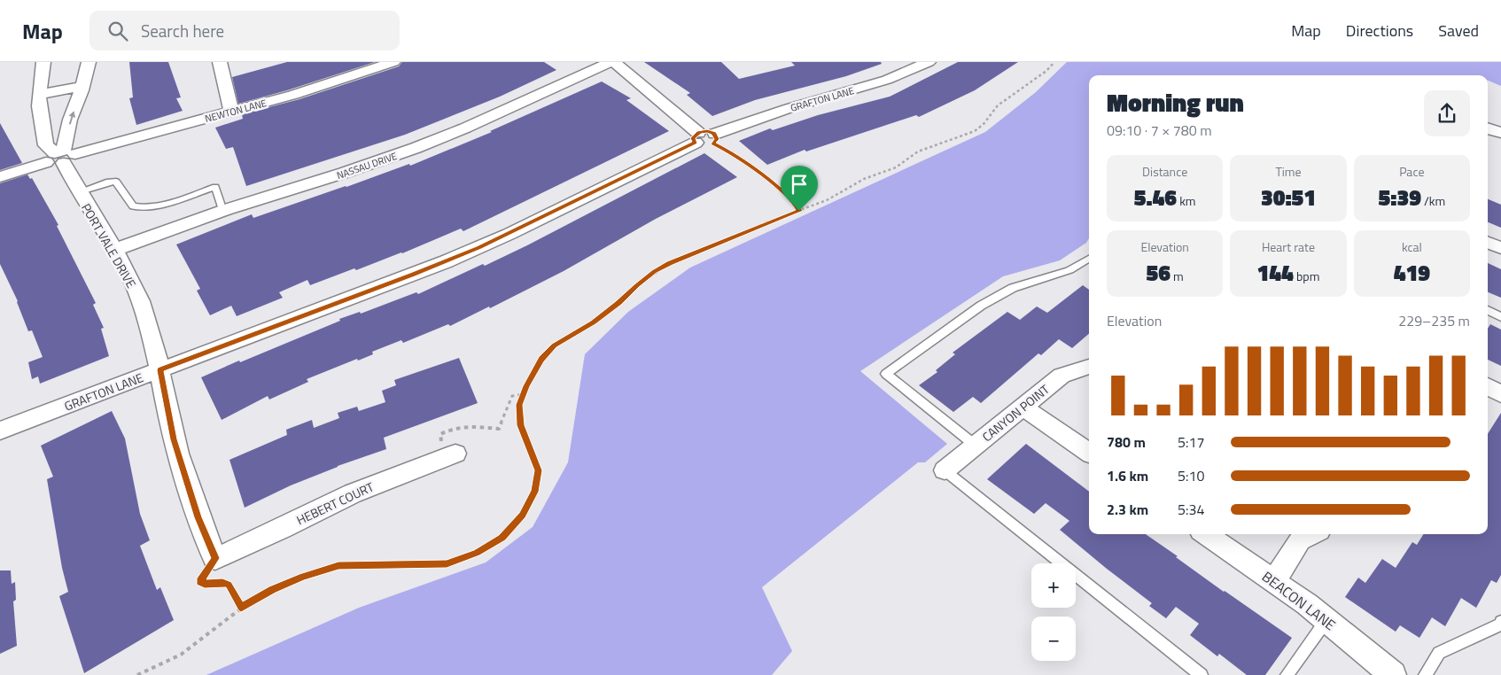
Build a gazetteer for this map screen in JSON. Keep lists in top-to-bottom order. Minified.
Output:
{"streets":{"street":["GRAFTON LANE","NEWTON LANE","NASSAU DRIVE","PORT VALE DRIVE","CANYON POINT","HEBERT COURT","BEACON LANE"]},"crossings":[["GRAFTON LANE","PORT VALE DRIVE"],["NEWTON LANE","PORT VALE DRIVE"],["NASSAU DRIVE","PORT VALE DRIVE"],["PORT VALE DRIVE","HEBERT COURT"]],"page":{"header":"Map","search":"Search here","nav":["Map","Directions","Saved"],"heading":["Morning run","09:10 · 7 × 780 m"],"stats":[["Distance","5.46 km"],["Time","30:51"],["Pace","5:39 /km"],["Elevation","56 m"],["Heart rate","144 bpm"],["kcal","419"]],"chart":["Elevation","229–235 m"],"list":[{"name":"780 m","note":"5:17"},{"name":"1.6 km","note":"5:10"},{"name":"2.3 km","note":"5:34"}],"map_buttons":["+","−"]}}
